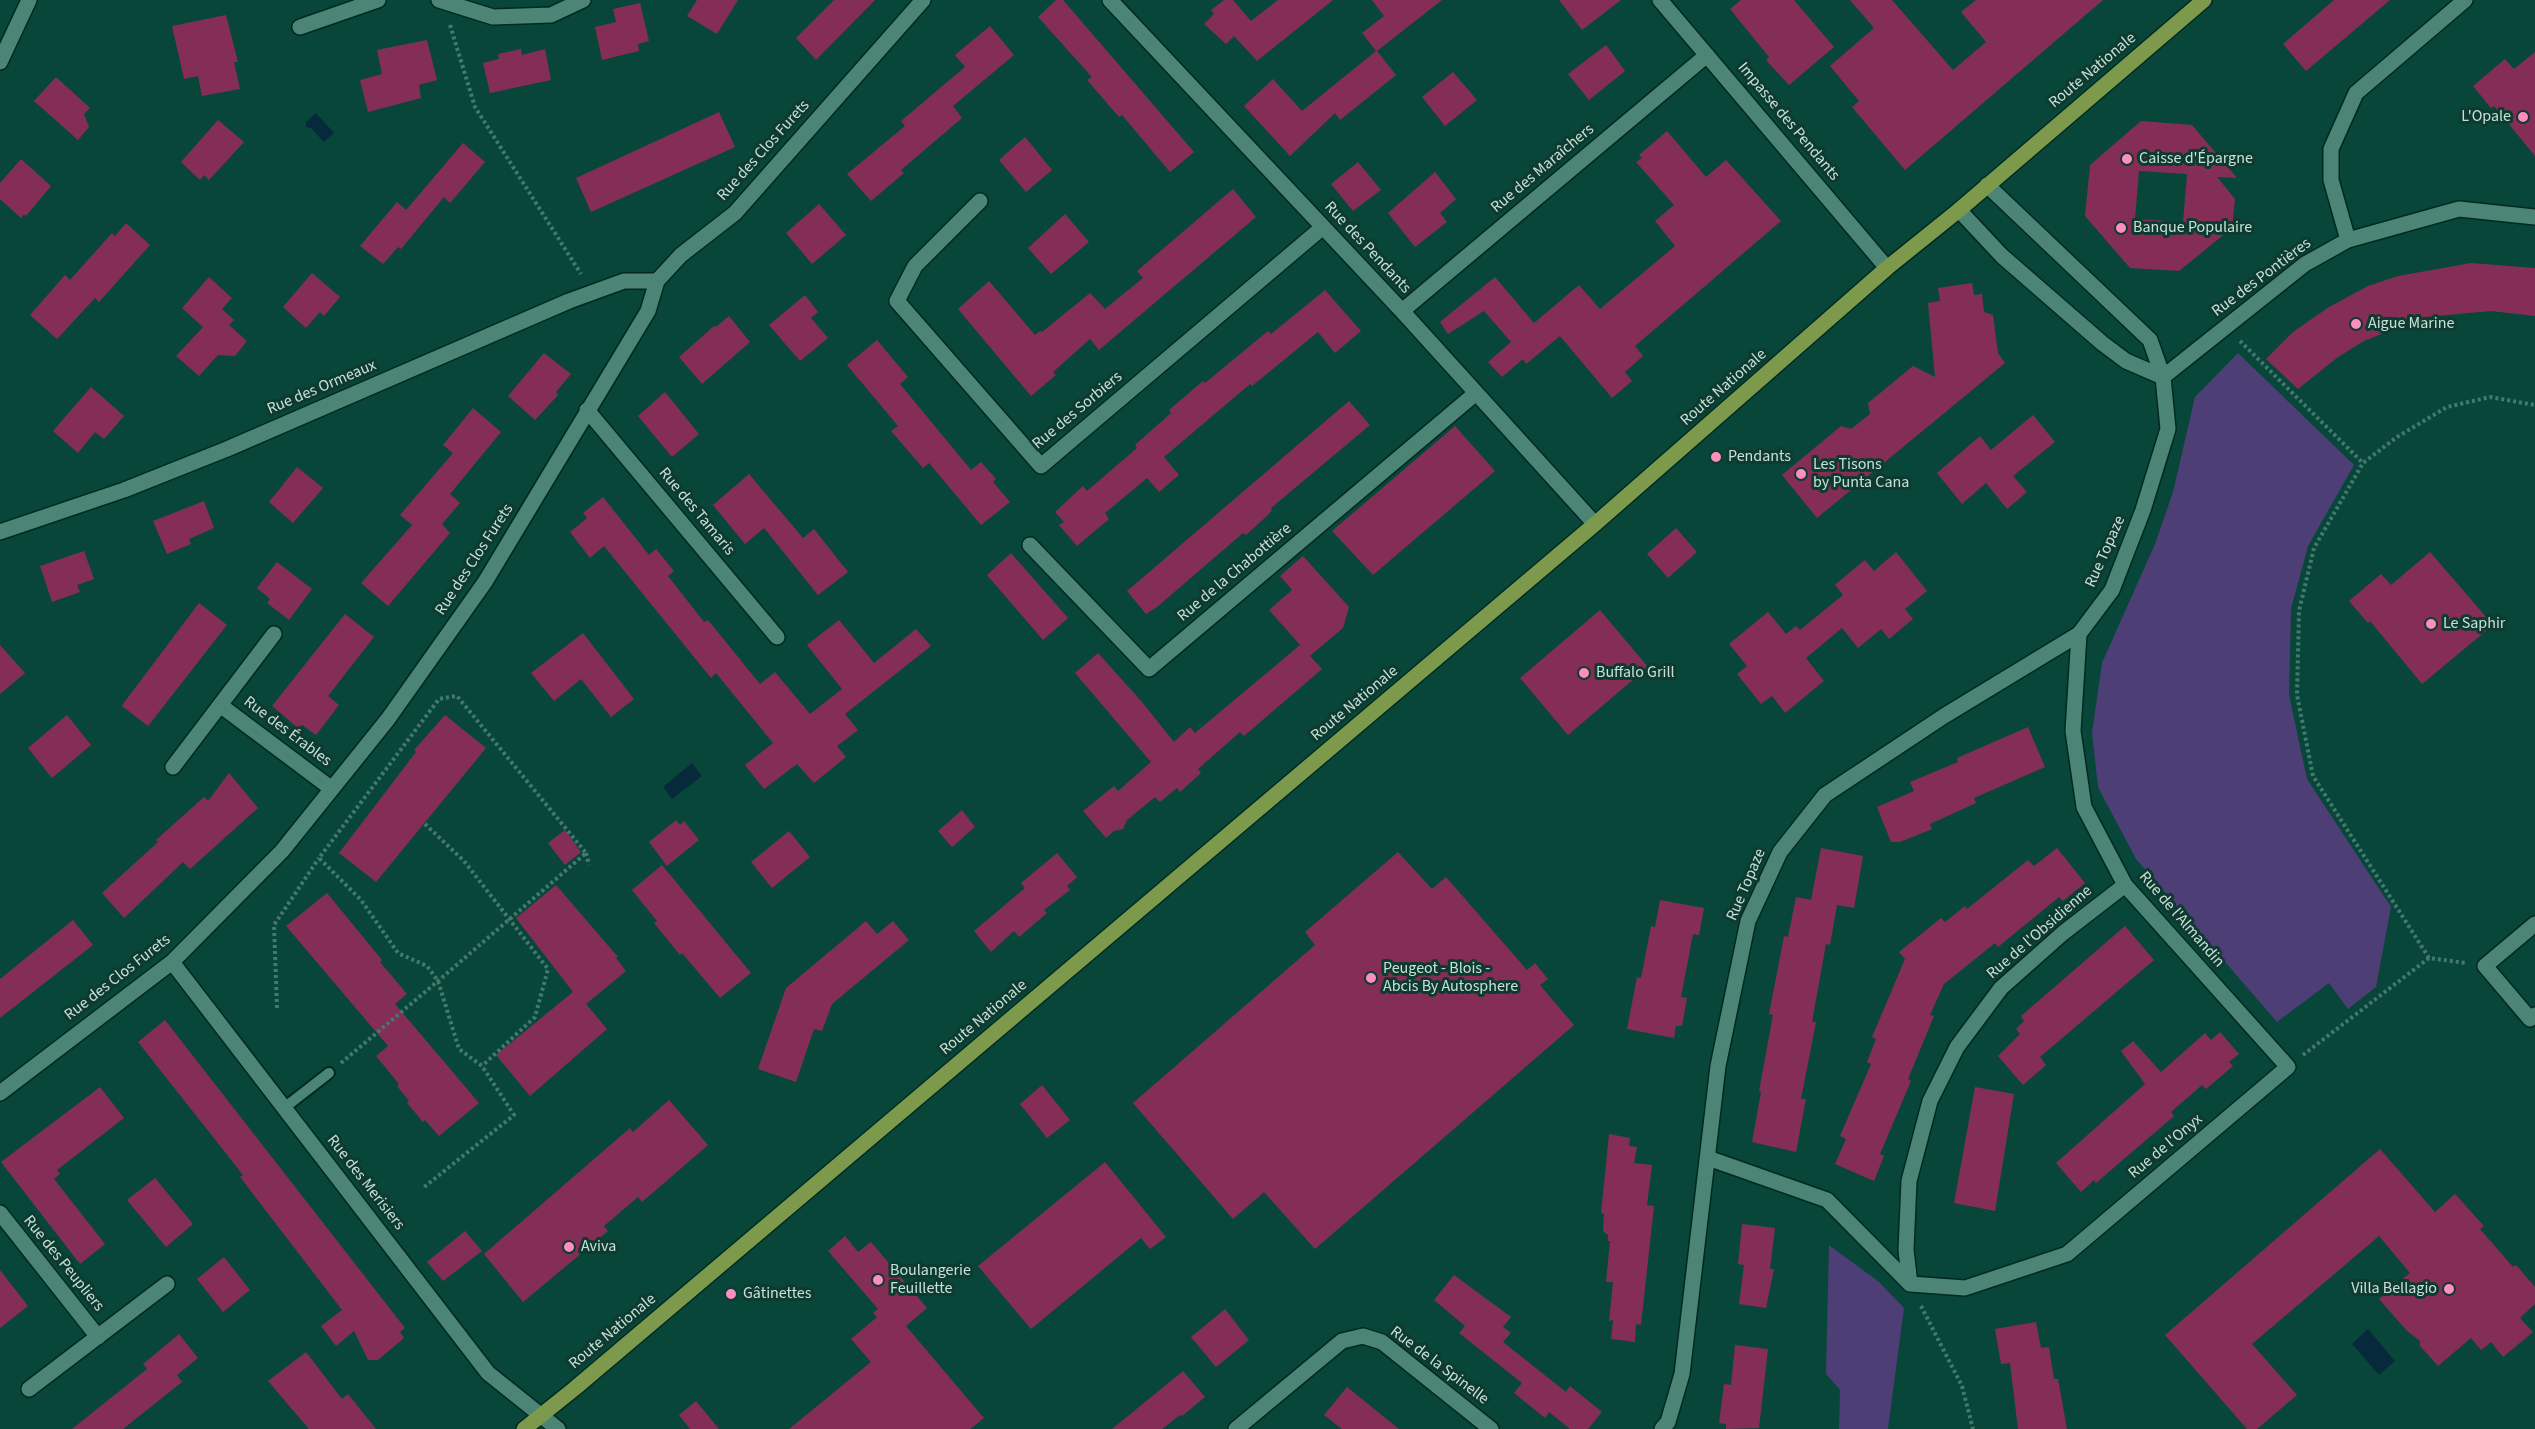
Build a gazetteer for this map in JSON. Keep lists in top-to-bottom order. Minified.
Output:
{"streets":{"main road":["Route Nationale"],"street":["Impasse des Pendants","Rue des Clos Furets","Rue des Maraîchers","Rue des Pendants","Rue des Pontières","Rue des Ormeaux","Rue des Sorbiers","Rue des Tamaris","Rue Topaze","Rue de la Chabottière","Rue des Érables","Rue de l'Almandin","Rue de l'Obsidienne","Rue de l'Onyx","Rue des Merisiers","Rue des Peupliers","Rue de la Spinelle"]},"crossings":[["Route Nationale","Impasse des Pendants"],["Route Nationale","Rue des Pendants"],["Route Nationale","Rue Topaze"],["Route Nationale","Rue des Merisiers"],["Impasse des Pendants","Rue des Maraîchers"],["Rue des Clos Furets","Rue des Ormeaux"],["Rue des Clos Furets","Rue des Tamaris"],["Rue des Clos Furets","Rue des Érables"],["Rue des Clos Furets","Rue des Merisiers"],["Rue des Maraîchers","Rue des Pendants"],["Rue des Pendants","Rue des Sorbiers"],["Rue des Pendants","Rue de la Chabottière"],["Rue des Pontières","Rue Topaze"],["Rue Topaze","Rue de l'Almandin"],["Rue de l'Almandin","Rue de l'Obsidienne"],["Rue de l'Almandin","Rue de l'Onyx"],["Rue de l'Obsidienne","Rue de l'Onyx"]],"places":["L'Opale","Caisse d'Épargne","Banque Populaire","Aigue Marine","Pendants","Les Tisons by Punta Cana","Le Saphir","Buffalo Grill","Peugeot - Blois - Abcis By Autosphere","Aviva","Boulangerie Feuillette","Villa Bellagio","Gâtinettes"]}
